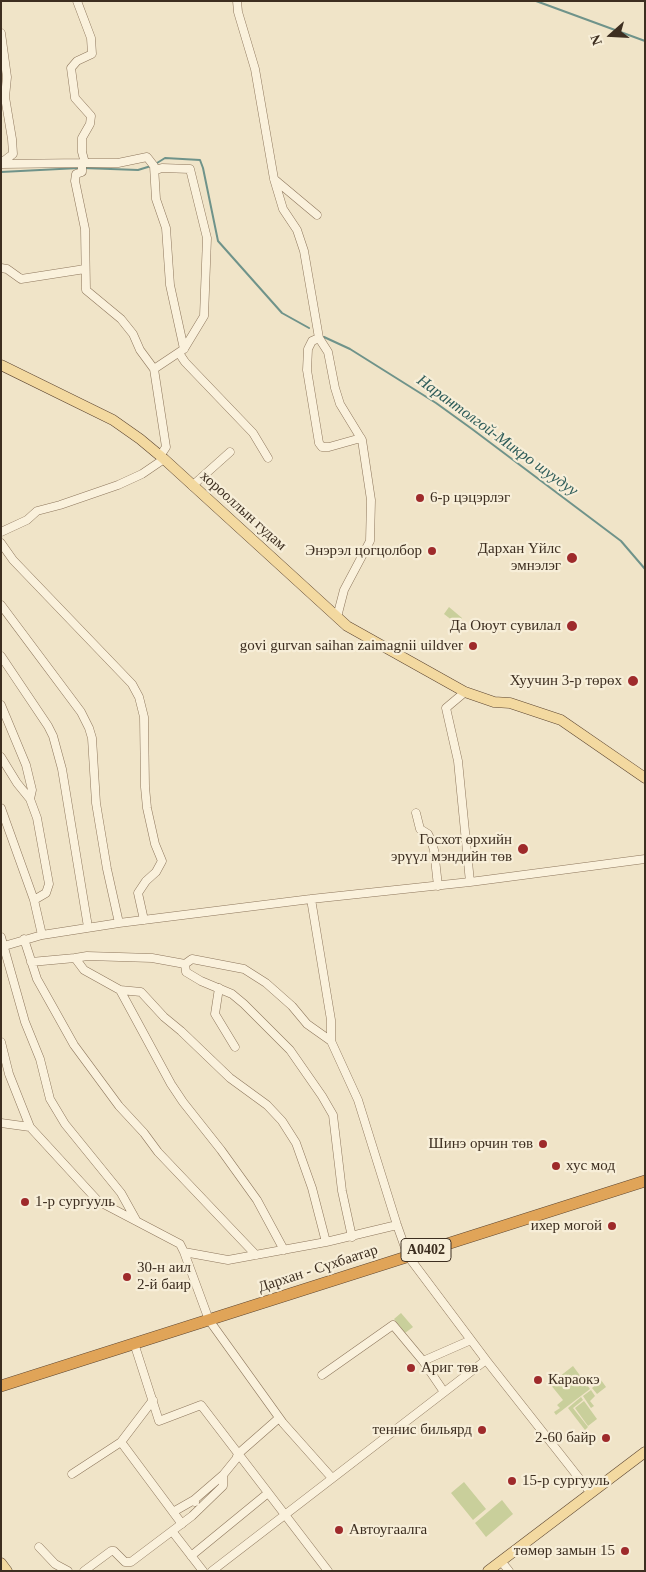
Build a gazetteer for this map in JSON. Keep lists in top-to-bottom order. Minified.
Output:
{"streets":{"highway":["A0402","Дархан - Сүхбаатар"],"main road":["хорооллын гудам"]},"water":["Нарантолгой-Микро шуудуу"],"places":["6-р цэцэрлэг","Энэрэл цогцолбор","Дархан Үйлс эмнэлэг","Да Оюут сувилал","govi gurvan saihan zaimagnii uildver","Хуучин 3-р төрөх","Госхот өрхийн эрүүл мэндийн төв","Шинэ орчин төв","хус мод","1-р сургууль","ихер могой","30-н аил 2-й баир","Ариг төв","Караокэ","теннис бильярд","2-60 байр","15-р сургууль","Автоугаалга","төмөр замын 15"],"north":"left"}
